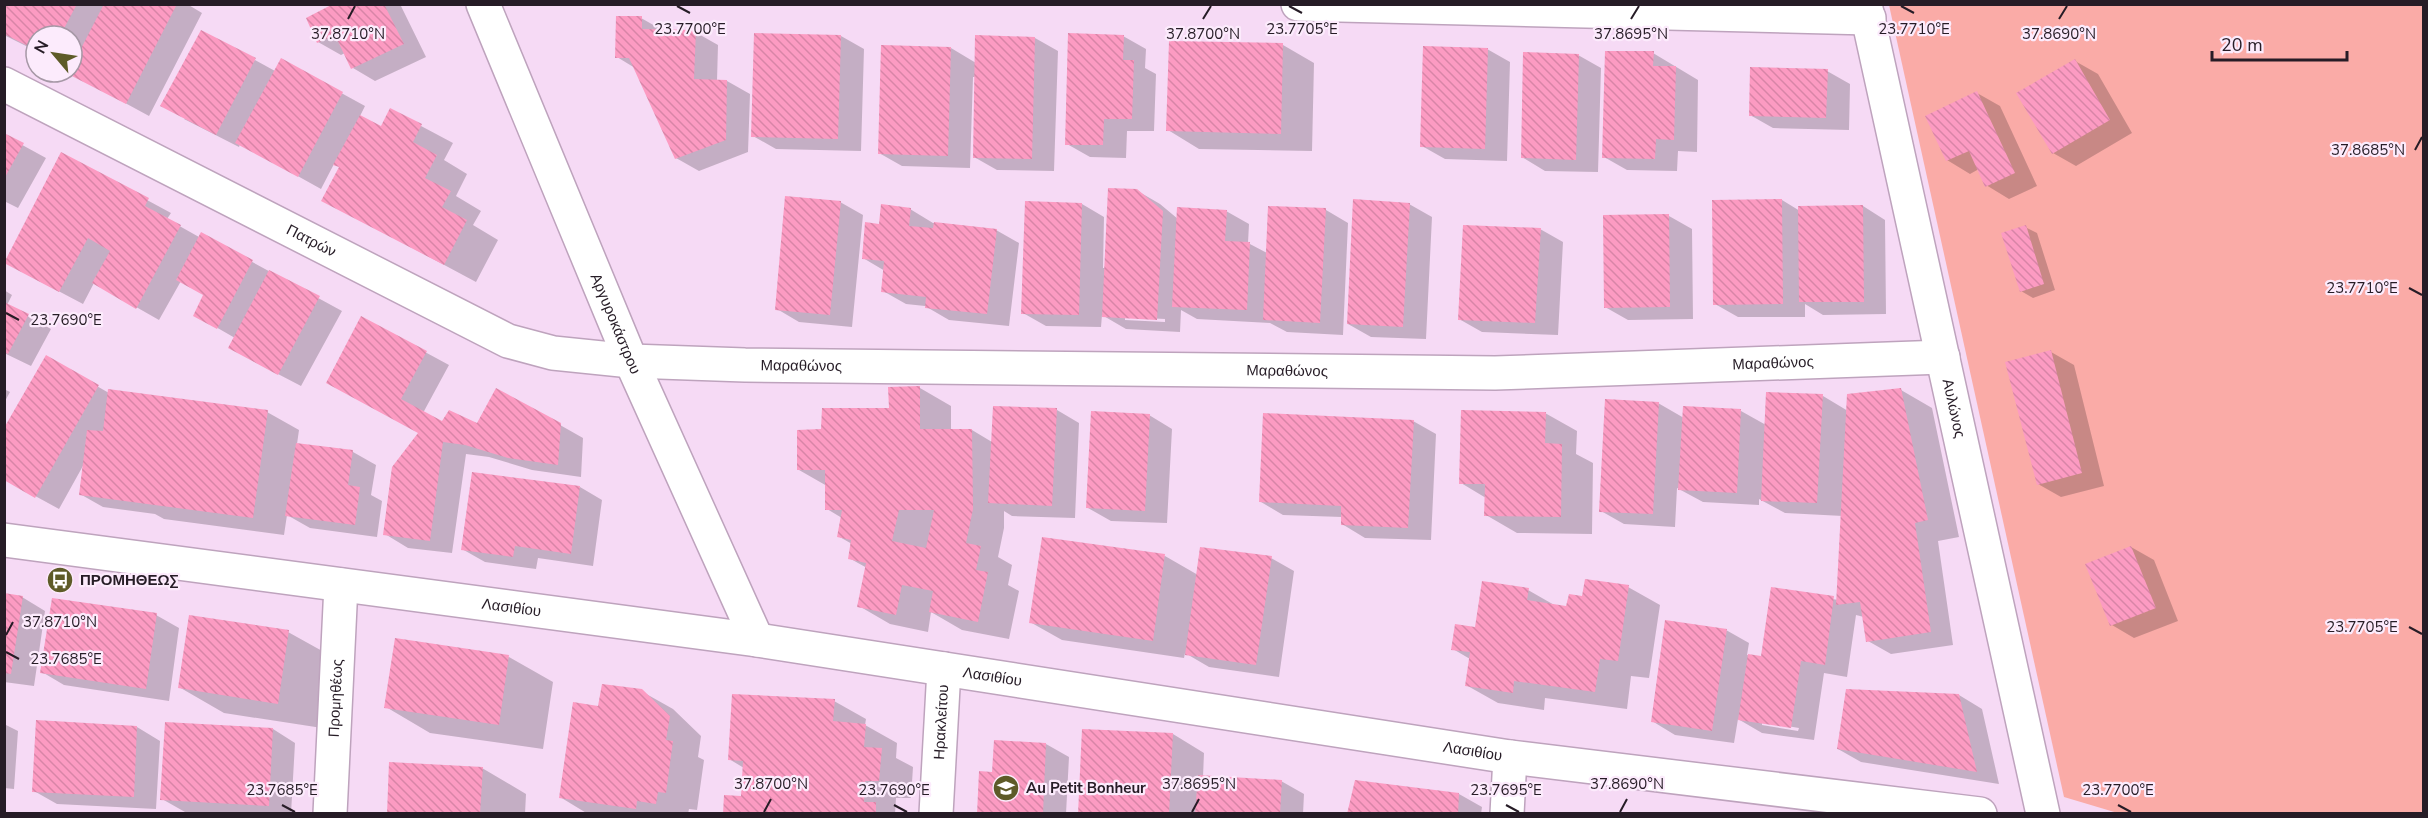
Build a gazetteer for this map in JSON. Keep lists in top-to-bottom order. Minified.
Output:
{"streets":{"street":["Πατρών","Αργυροκάστρου","Μαραθώνος","Αυλώνος","Λασιθίου","Προμηθέως","Ηρακλείτου"]},"crossings":[["Πατρών","Αργυροκάστρου"],["Πατρών","Μαραθώνος"],["Αργυροκάστρου","Μαραθώνος"],["Αργυροκάστρου","Λασιθίου"],["Μαραθώνος","Αυλώνος"],["Λασιθίου","Προμηθέως"],["Λασιθίου","Ηρακλείτου"]],"places":{"bus stop":["ΠΡΟΜΗΘΕΩΣ"],"school or university":["Au Petit Bonheur"]},"scale_bar":"20 m","north":"top left","coordinates":["23.7700°E","23.7705°E","23.7710°E","37.8710°N","37.8700°N","37.8695°N","37.8690°N","37.8685°N","23.7690°E","23.7685°E","23.7695°E"]}
